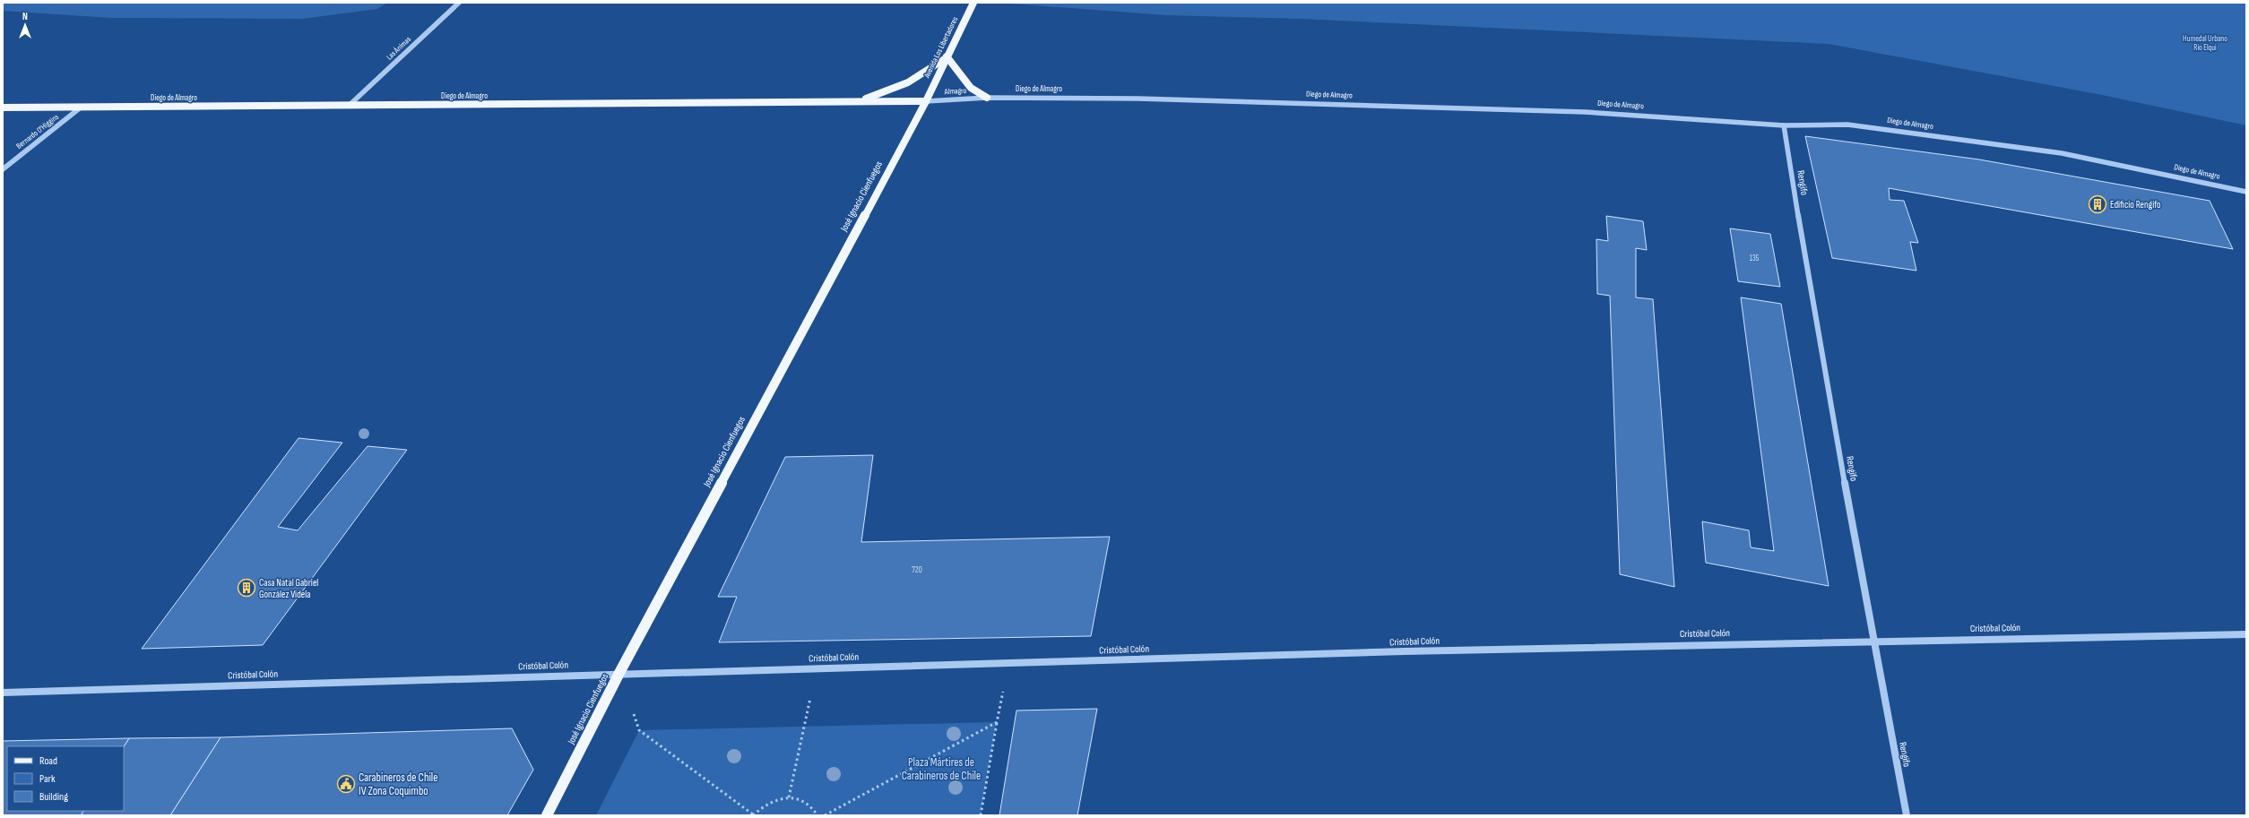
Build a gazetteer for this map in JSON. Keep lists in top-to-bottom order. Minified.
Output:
{"streets":{"main road":["Avenida Los Libertadores","Diego de Almagro","José Ignacio Cienfuegos"],"street":["Las Ánimas","Almagro","Bernardo O'Higgins","Rengifo","Cristóbal Colón"]},"crossings":[["Avenida Los Libertadores","Diego de Almagro"],["Avenida Los Libertadores","Almagro"],["Avenida Los Libertadores","José Ignacio Cienfuegos"],["Las Ánimas","Diego de Almagro"],["Diego de Almagro","Almagro"],["Diego de Almagro","Bernardo O'Higgins"],["Diego de Almagro","Rengifo"],["Diego de Almagro","José Ignacio Cienfuegos"],["Almagro","José Ignacio Cienfuegos"],["Rengifo","Cristóbal Colón"],["José Ignacio Cienfuegos","Cristóbal Colón"]],"parks":["Humedal Urbano Río Elqui","Plaza Mártires de Carabineros de Chile"],"places":{"building":["Edificio Rengifo","Casa Natal Gabriel González Videla"],"public building":["Carabineros de Chile IV Zona Coquimbo"]},"house_numbers":["135","720"],"legend":["Road","Park","Building"],"north":"top"}
